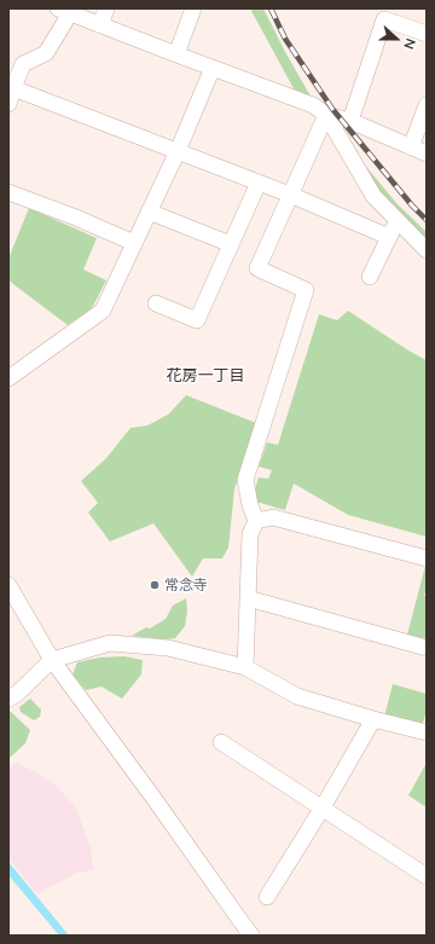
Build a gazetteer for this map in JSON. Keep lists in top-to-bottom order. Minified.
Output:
{"districts":["花房一丁目"],"places":["常念寺"],"north":"right"}
